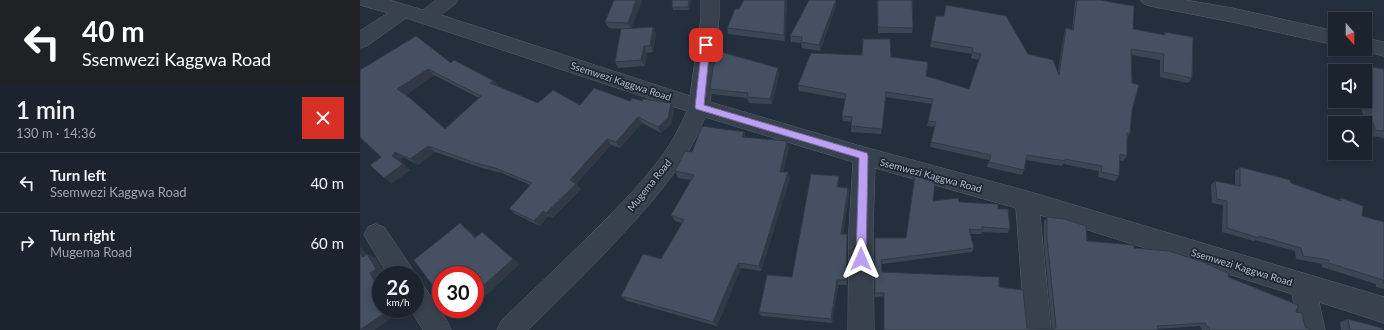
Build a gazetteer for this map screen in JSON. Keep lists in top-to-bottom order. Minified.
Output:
{"streets":{"street":["Ssemwezi Kaggwa Road","Mugema Road"]},"crossings":[["Ssemwezi Kaggwa Road","Mugema Road"]],"north":"bottom","page":{"turn":["40 m","Ssemwezi Kaggwa Road"],"heading":["1 min","130 m · 14:36"],"list":[{"name":"Turn left","note":"Ssemwezi Kaggwa Road","value":"40 m"},{"name":"Turn right","note":"Mugema Road","value":"60 m"}],"speed":"26 km/h","limit":"30"}}
